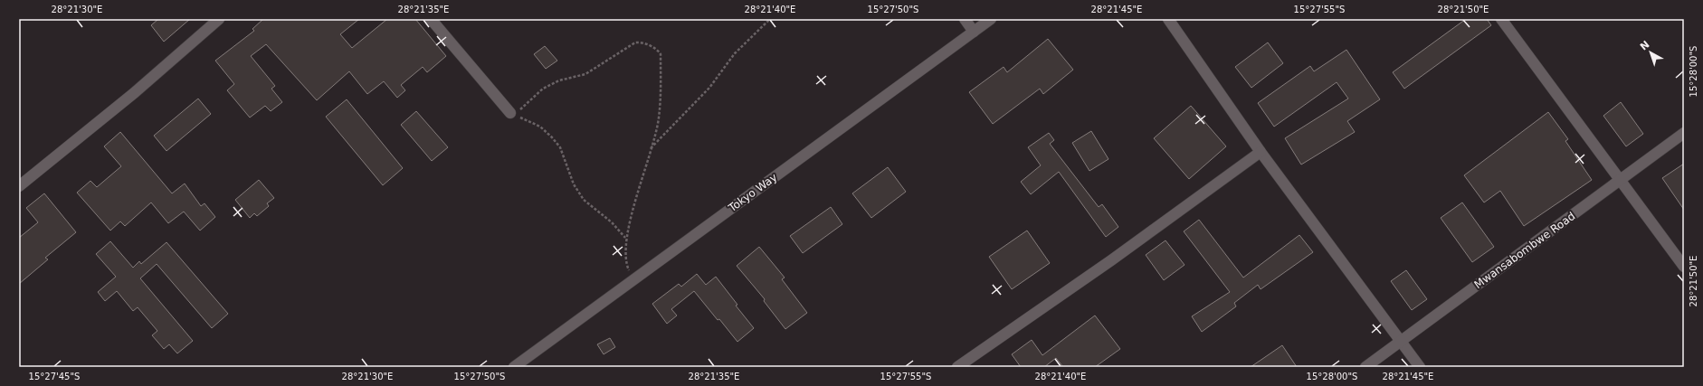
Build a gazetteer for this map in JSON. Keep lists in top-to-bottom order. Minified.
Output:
{"streets":{"street":["Tokyo Way","Mwansabombwe Road"]},"north":"top left","coordinates":["28°21'30\"E","28°21'35\"E","28°21'40\"E","15°27'50\"S","28°21'45\"E","15°27'55\"S","28°21'50\"E","15°28'00\"S","15°27'45\"S"]}
